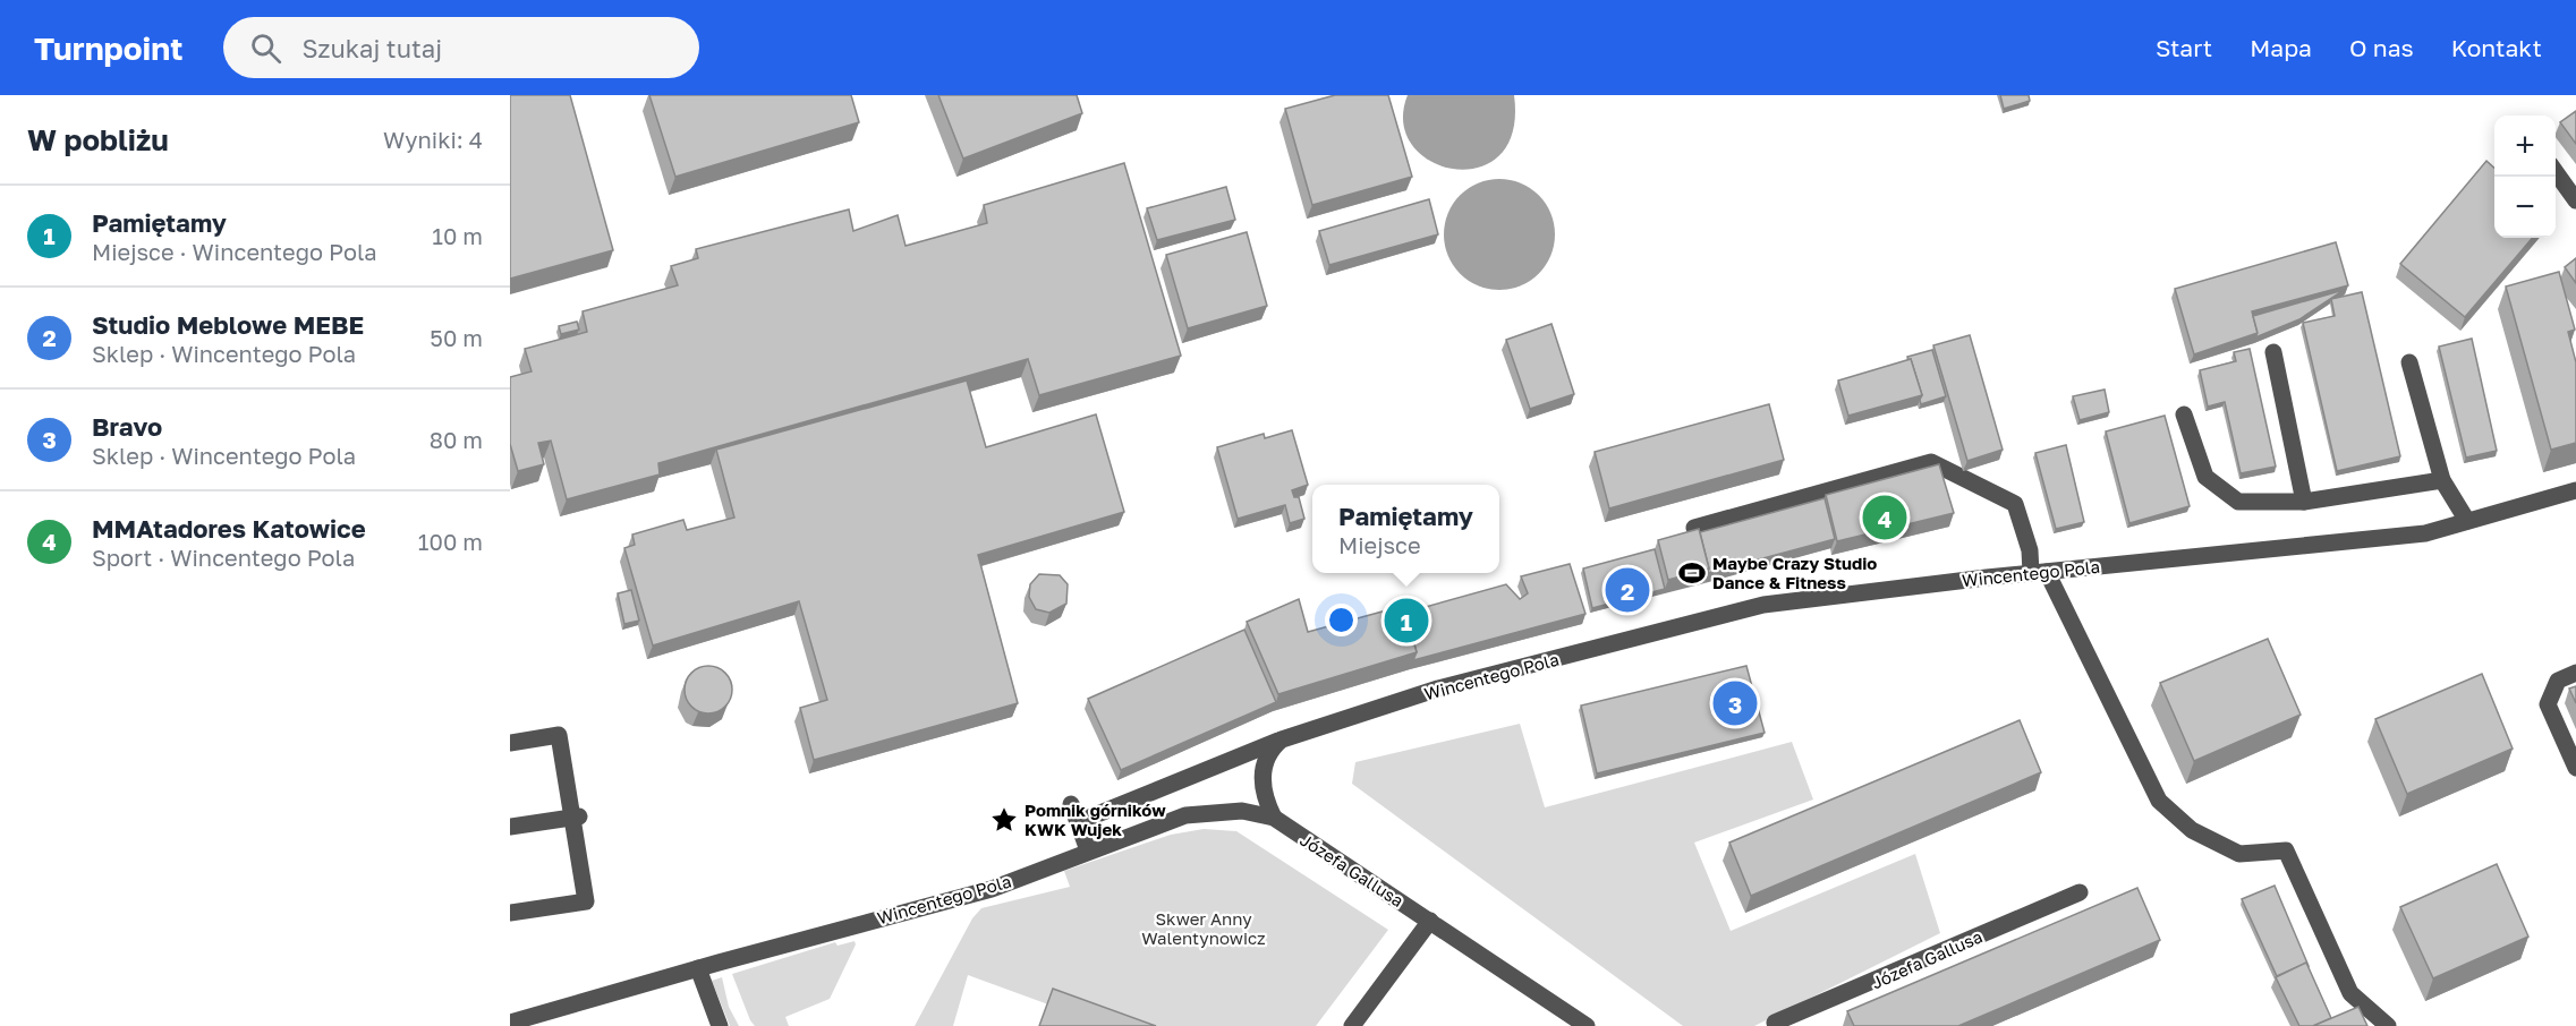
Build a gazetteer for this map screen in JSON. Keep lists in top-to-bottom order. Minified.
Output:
{"streets":{"street":["Wincentego Pola","Józefa Gallusa"]},"crossings":[["Wincentego Pola","Józefa Gallusa"]],"parks":["Skwer Anny Walentynowicz"],"places":{"sports":["Maybe Crazy Studio Dance & Fitness"],"place":["Pomnik górników KWK Wujek"]},"page":{"header":"Turnpoint","search":"Szukaj tutaj","nav":["Start","Mapa","O nas","Kontakt"],"heading":["W pobliżu","Wyniki: 4"],"map_buttons":["+","−"],"list":[{"mark":"1","name":"Pamiętamy","note":"Miejsce · Wincentego Pola","value":"10 m"},{"mark":"2","name":"Studio Meblowe MEBE","note":"Sklep · Wincentego Pola","value":"50 m"},{"mark":"3","name":"Bravo","note":"Sklep · Wincentego Pola","value":"80 m"},{"mark":"4","name":"MMAtadores Katowice","note":"Sport · Wincentego Pola","value":"100 m"}],"popup":["Pamiętamy","Miejsce"],"pins":["4","2","1","3"]}}
